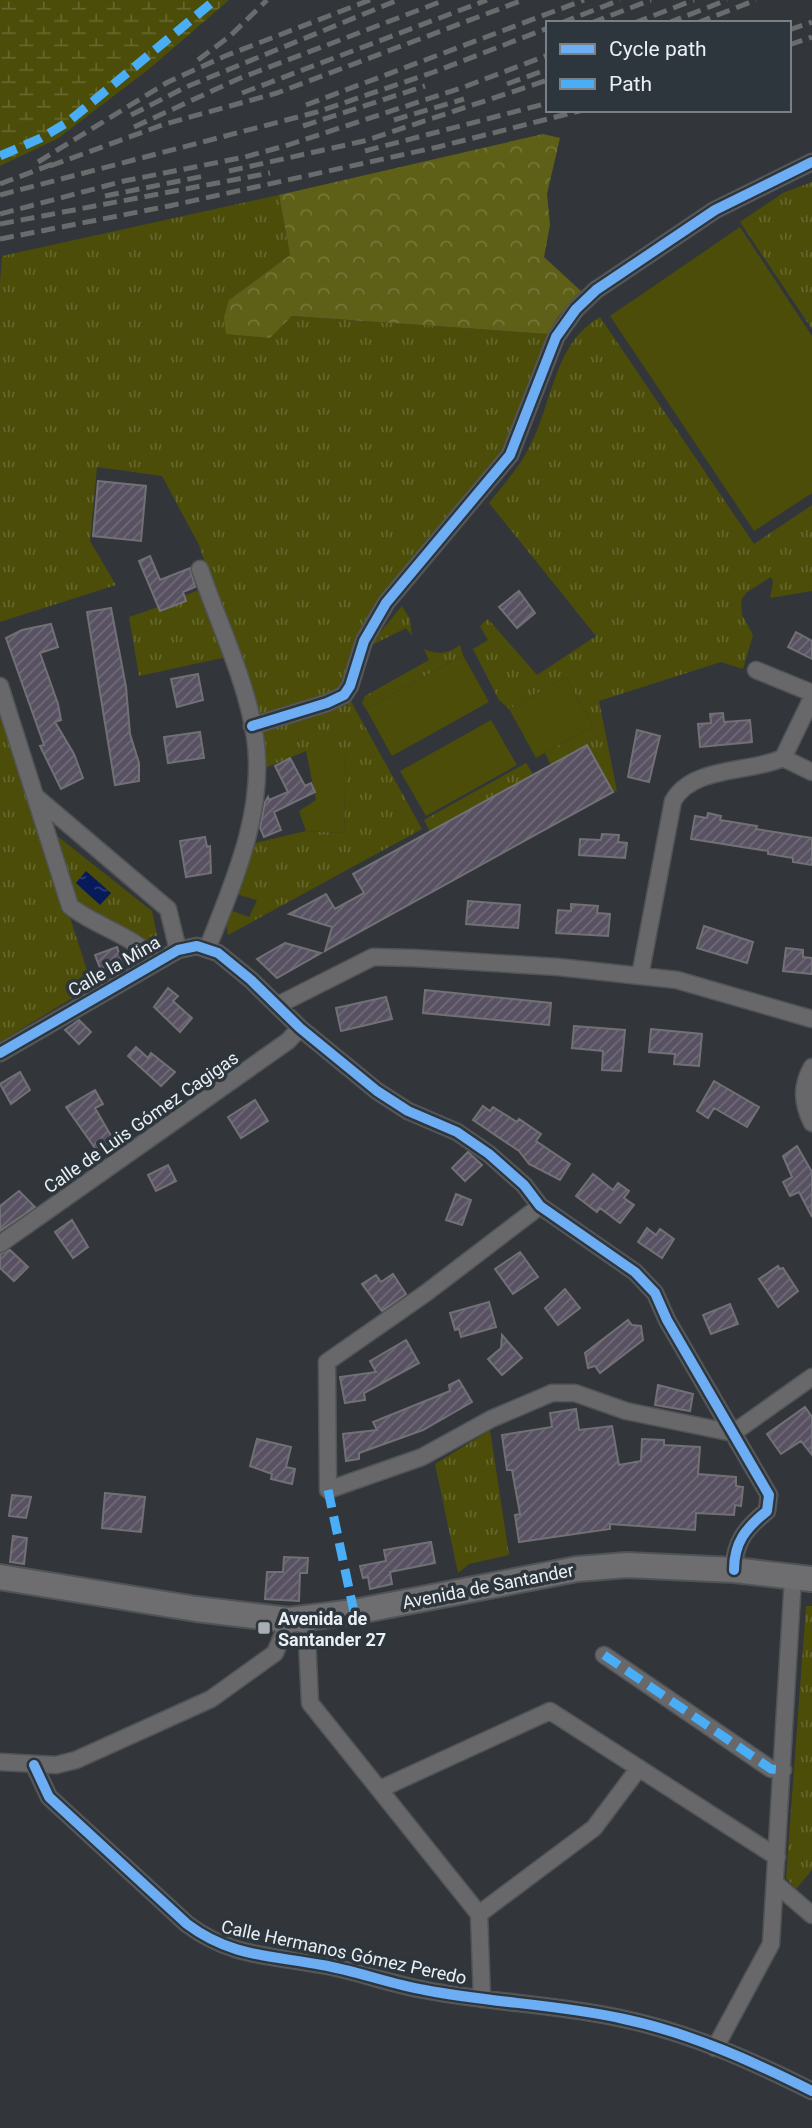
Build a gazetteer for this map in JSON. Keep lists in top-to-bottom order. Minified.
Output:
{"streets":{"highway":["Avenida de Santander"],"street":["Calle la Mina","Calle de Luis Gómez Cagigas","Calle Hermanos Gómez Peredo"]},"places":{"transit":["Avenida de Santander 27"]},"legend":["Cycle path","Path"]}
